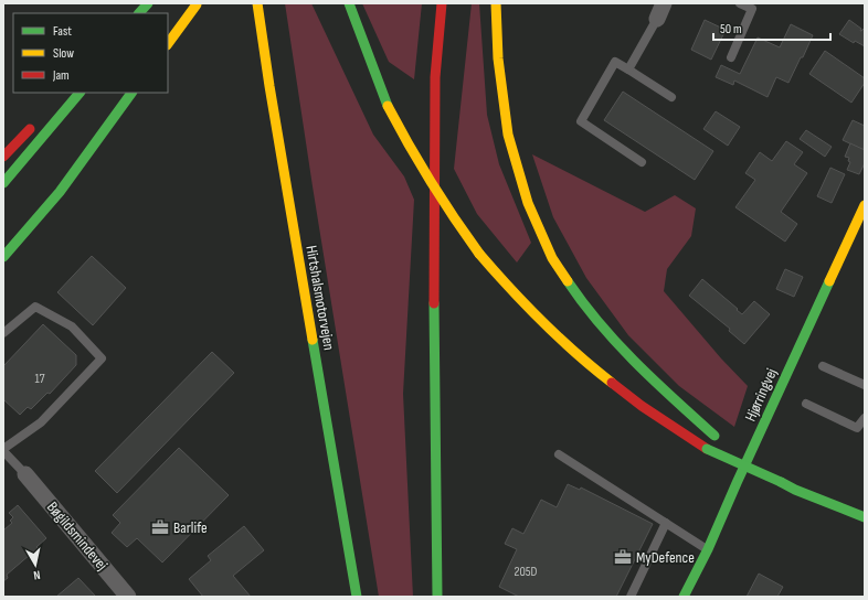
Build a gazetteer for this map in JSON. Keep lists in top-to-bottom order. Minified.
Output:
{"streets":{"main road":["Hirtshalsmotorvejen","Hjørringvej"],"street":["Bøgildsmindevej"]},"places":{"office":["Barlife","MyDefence"]},"house_numbers":["17","205D"],"legend":["Fast","Slow","Jam"],"scale_bar":"50 m","north":"bottom"}
